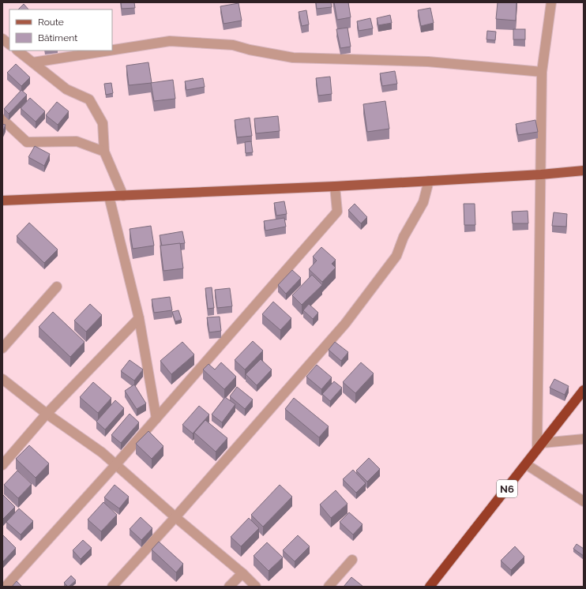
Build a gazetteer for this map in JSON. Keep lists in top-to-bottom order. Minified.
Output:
{"streets":{"highway":["N6"]},"legend":["Route","Bâtiment"]}
